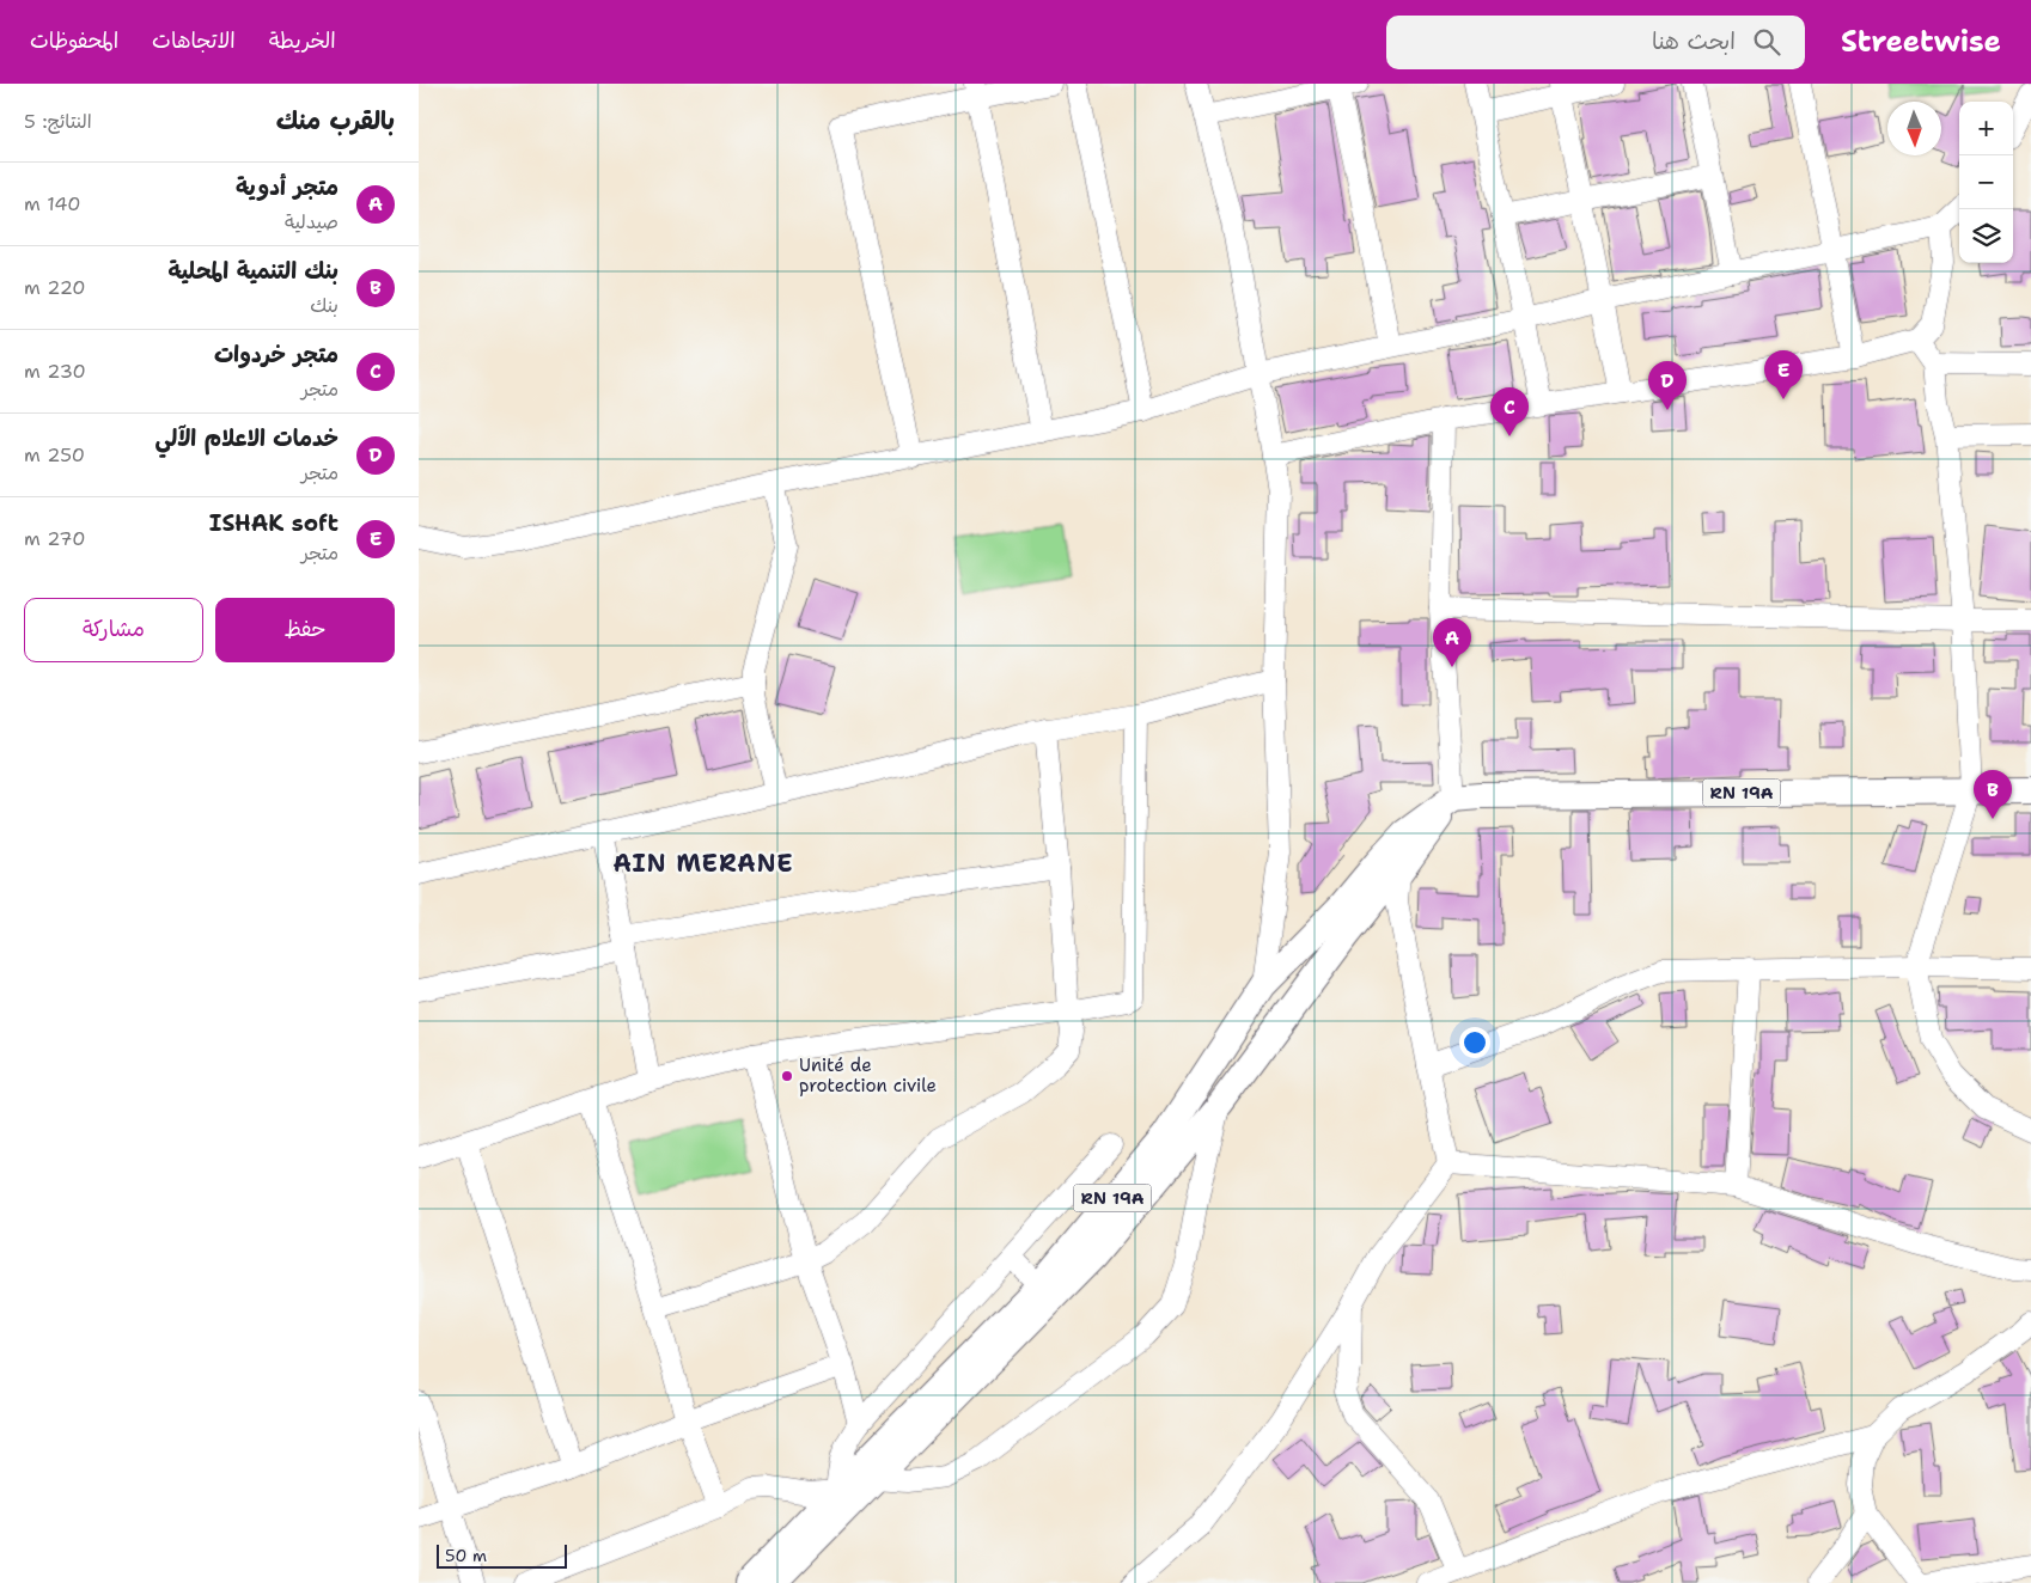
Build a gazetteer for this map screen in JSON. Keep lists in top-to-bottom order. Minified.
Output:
{"streets":{"main road":["RN 19A"]},"districts":["AIN MERANE"],"places":["Unité de protection civile"],"scale_bar":"50 m","north":"bottom","page":{"header":"Streetwise","search":"ابحث هنا","nav":["الخريطة","الاتجاهات","المحفوظات"],"heading":["بالقرب منك","النتائج: 5"],"map_buttons":["+","−"],"list":[{"mark":"A","name":"متجر أدوية","note":"صيدلية","value":"140 m"},{"mark":"B","name":"بنك التنمية المحلية","note":"بنك","value":"220 m"},{"mark":"C","name":"متجر خردوات","note":"متجر","value":"230 m"},{"mark":"D","name":"خدمات الاعلام الآلي","note":"متجر","value":"250 m"},{"mark":"E","name":"ISHAK soft","note":"متجر","value":"270 m"}],"pins":["E","D","C","A","B"],"buttons":["حفظ","مشاركة"],"scale":"50 m"}}
